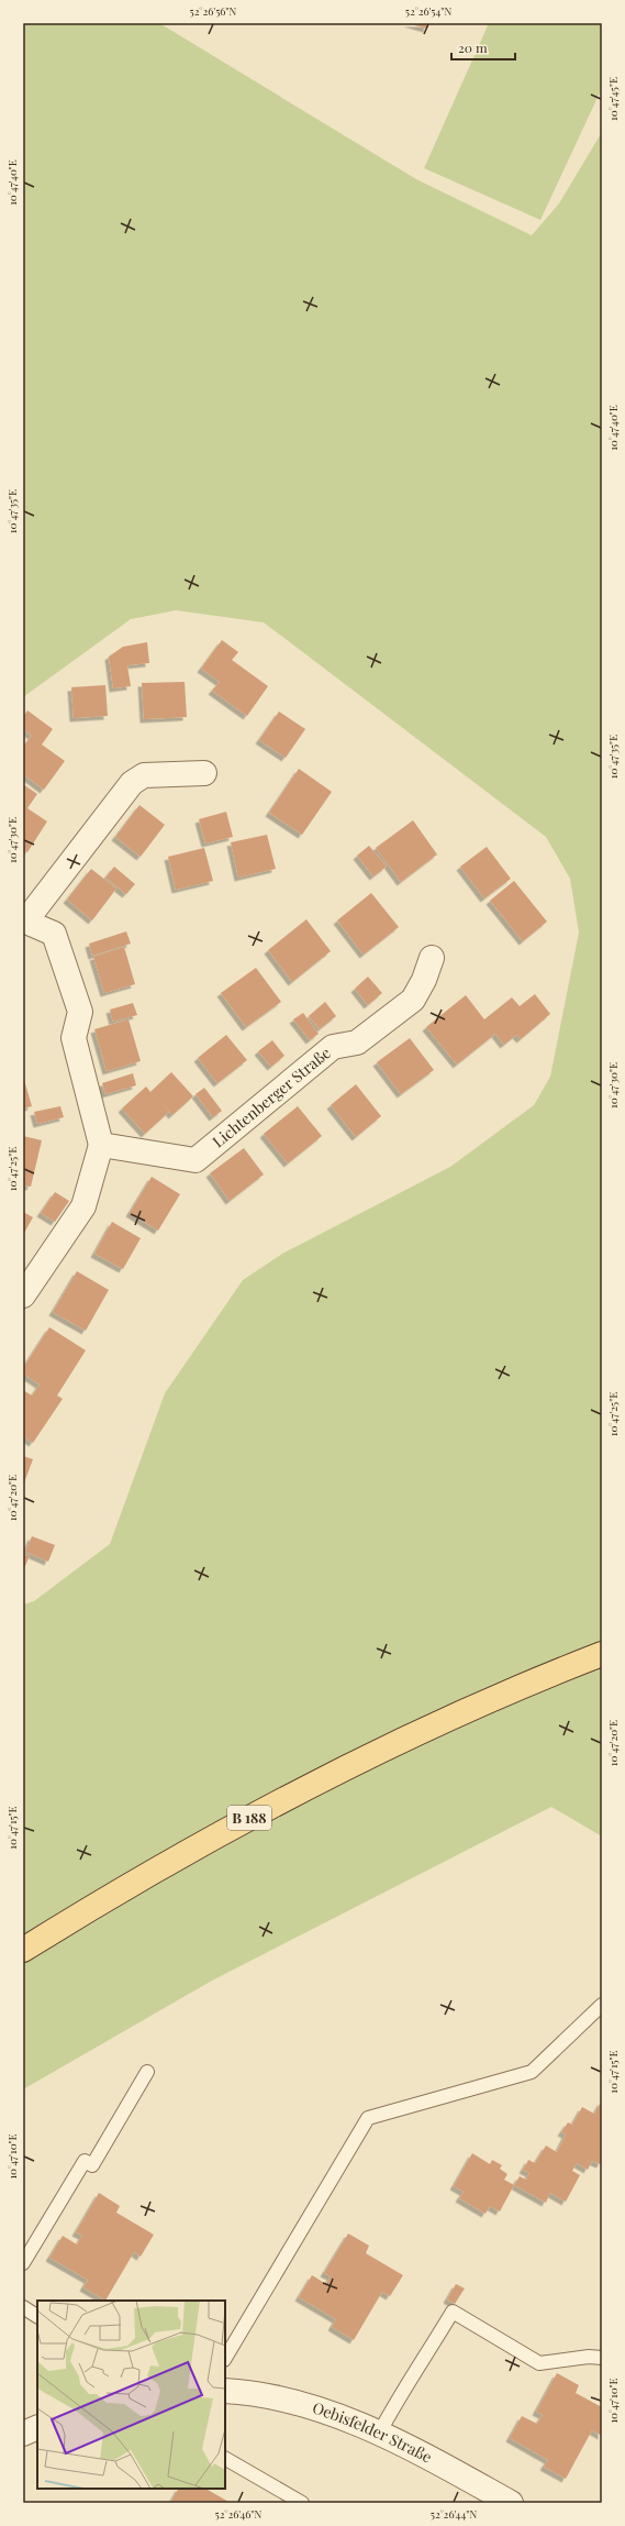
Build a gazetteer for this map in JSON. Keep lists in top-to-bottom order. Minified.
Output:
{"streets":{"main road":["B 188"],"street":["Lichtenberger Straße","Oebisfelder Straße"]},"scale_bar":"20 m","coordinates":["52°26'56\"N","52°26'54\"N","10°47'45\"E","10°47'40\"E","10°47'35\"E","10°47'30\"E","10°47'25\"E","10°47'20\"E","10°47'15\"E","10°47'10\"E","52°26'46\"N","52°26'44\"N"]}
